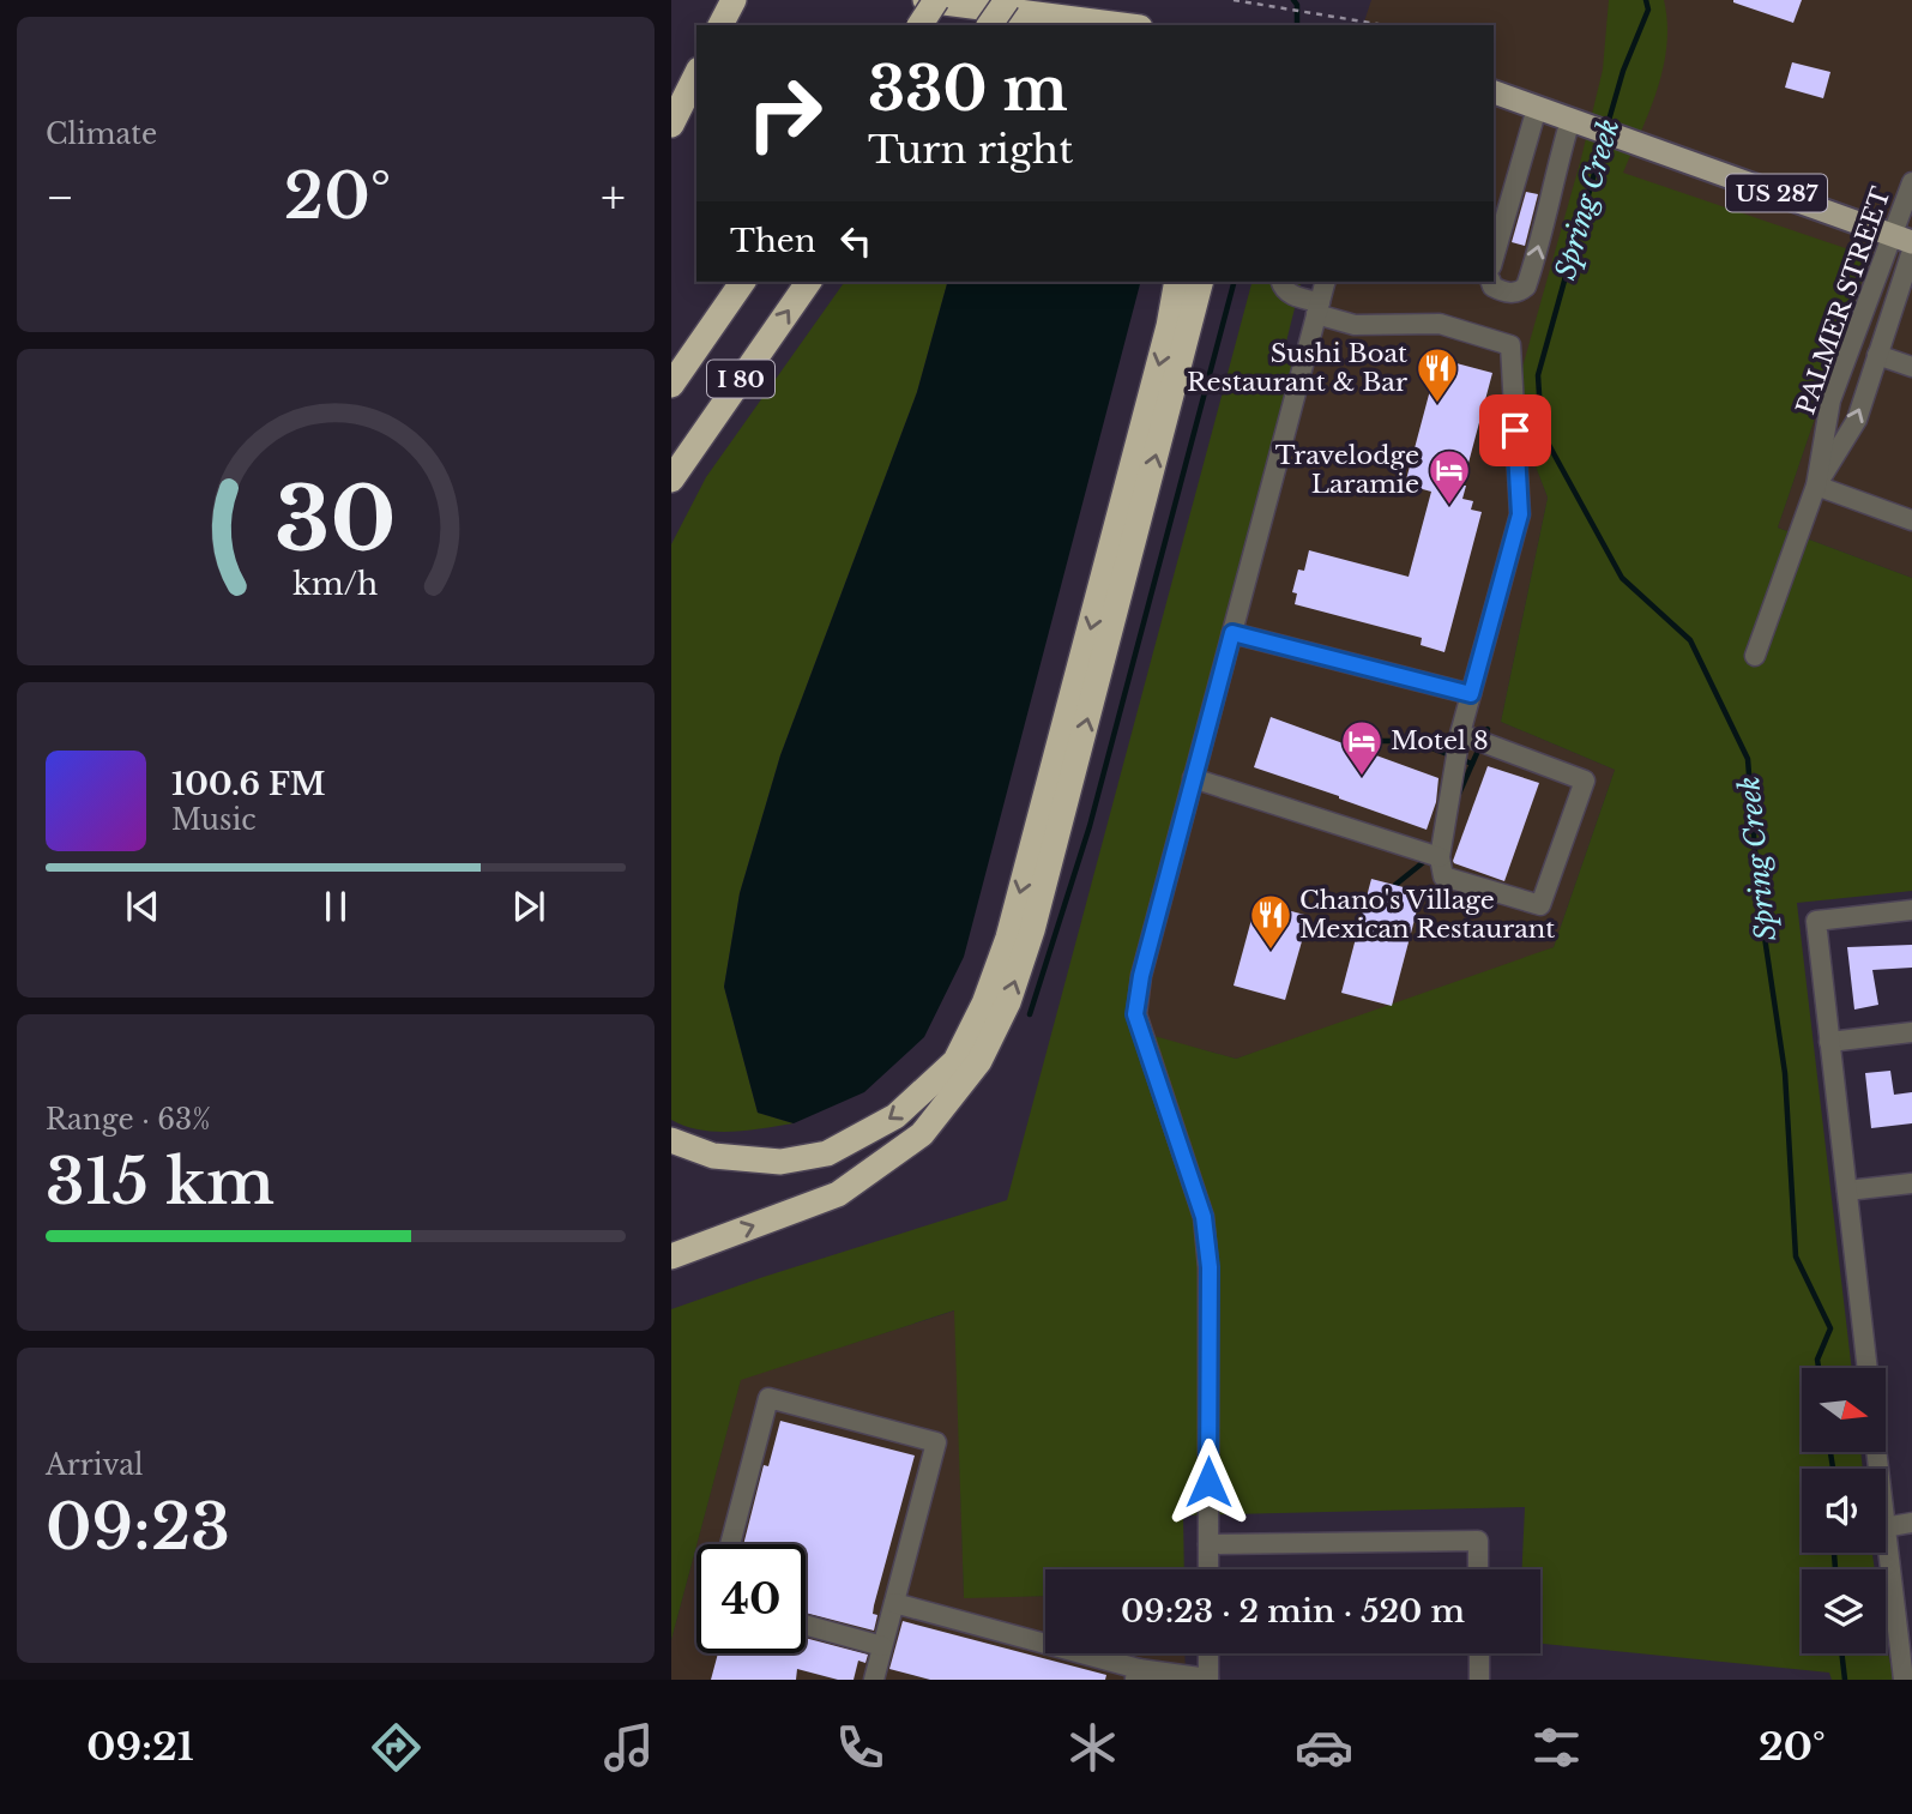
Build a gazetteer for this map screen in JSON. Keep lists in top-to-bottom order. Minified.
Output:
{"streets":{"highway":["I 80"],"main road":["US 287"],"street":["PALMER STREET"]},"crossings":[["US 287","PALMER STREET"]],"water":["Spring Creek"],"places":{"restaurant":["Sushi Boat Restaurant & Bar","Chano's Village Mexican Restaurant"],"hotel":["Travelodge Laramie","Motel 8"]},"north":"right","page":{"tile":["Climate",["Range · 63%","315 km"],["Arrival","09:23"]],"turn":["330 m","Turn right"],"heat":["−","20°","+"],"then":"Then","song":["100.6 FM","Music"],"limit":"40","trip":"09:23 · 2 min · 520 m","tabs":["09:21","20°"],"gauge":["30","km/h"]}}
